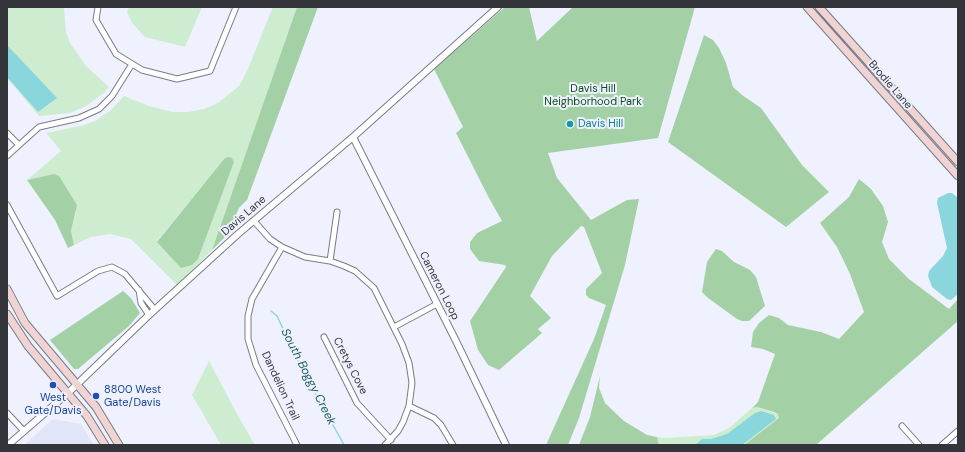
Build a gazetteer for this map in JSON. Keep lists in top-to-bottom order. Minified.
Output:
{"streets":{"main road":["Brodie Lane"],"street":["Davis Lane","Cameron Loop","Cretys Cove","Dandelion Trail"]},"crossings":[["Davis Lane","Cameron Loop"]],"water":["South Boggy Creek"],"parks":["Davis Hill Neighborhood Park"],"places":["Davis Hill","West Gate/Davis","8800 West Gate/Davis"]}
